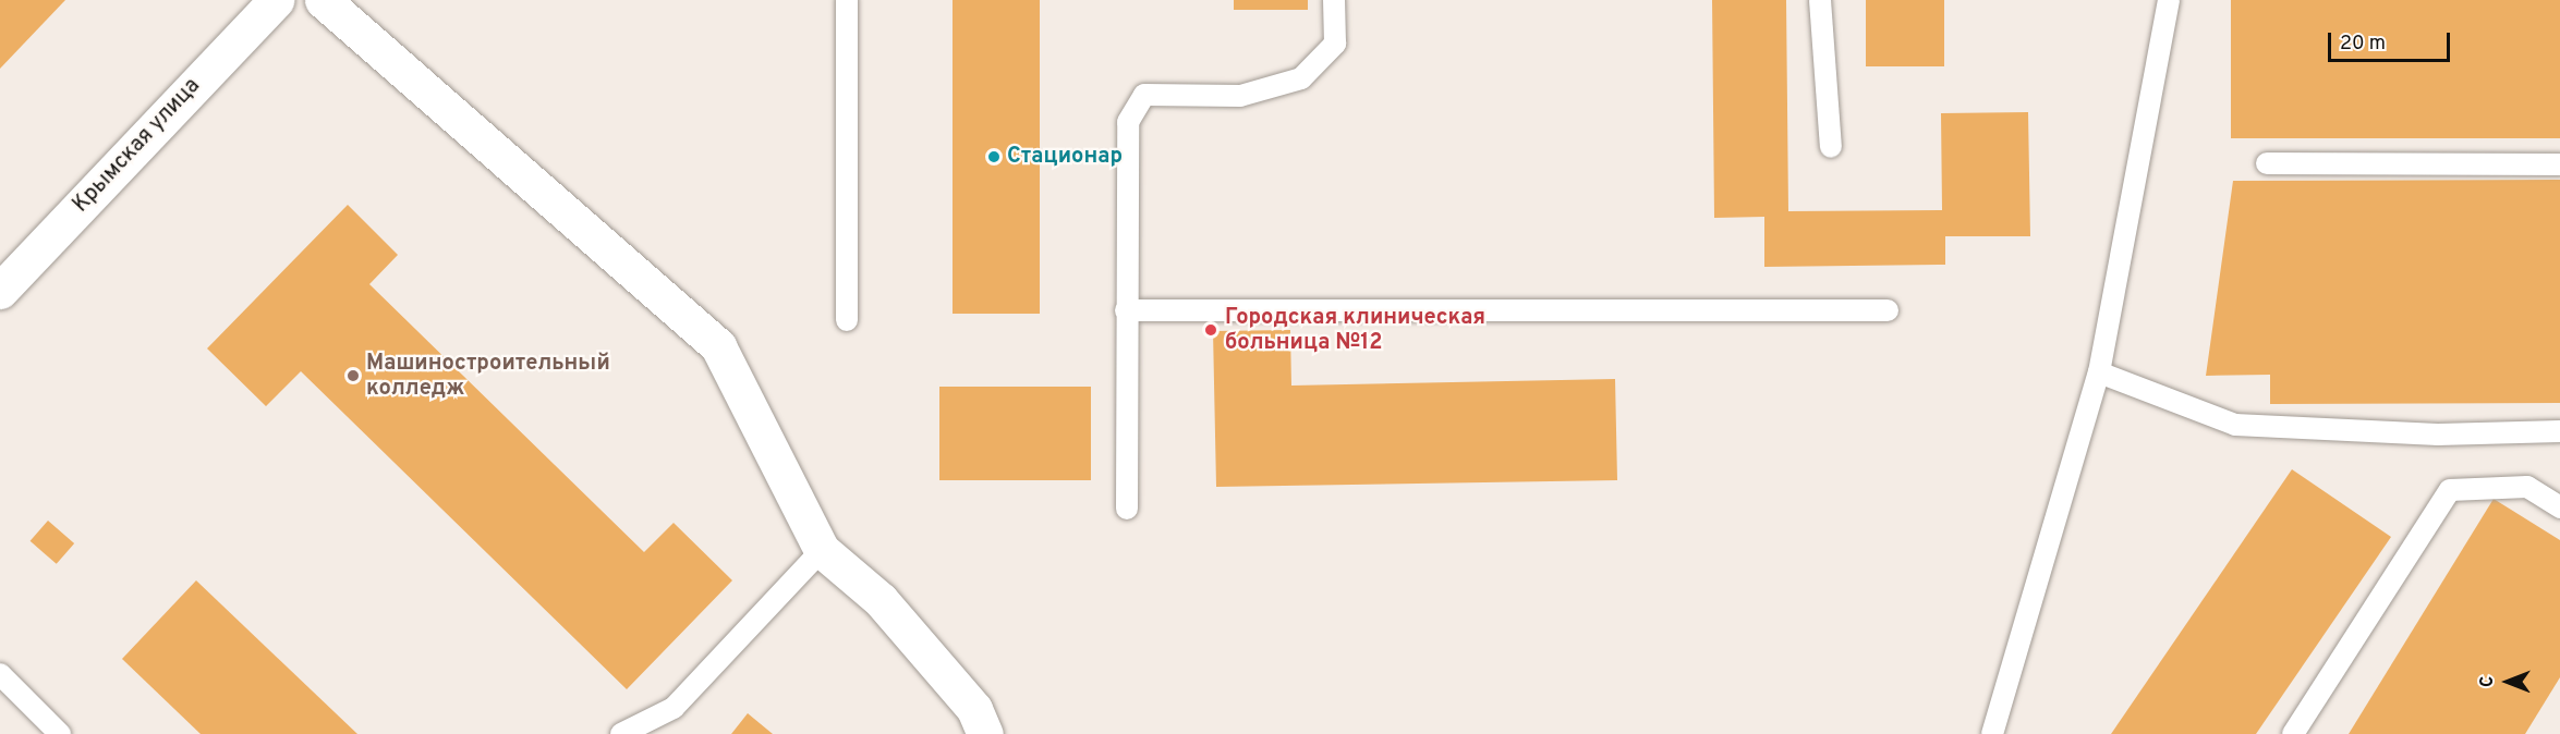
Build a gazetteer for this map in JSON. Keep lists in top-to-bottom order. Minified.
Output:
{"streets":{"street":["Крымская улица"]},"places":["Стационар","Городская клиническая больница №12","Машиностроительный колледж"],"scale_bar":"20 m","north":"left"}
